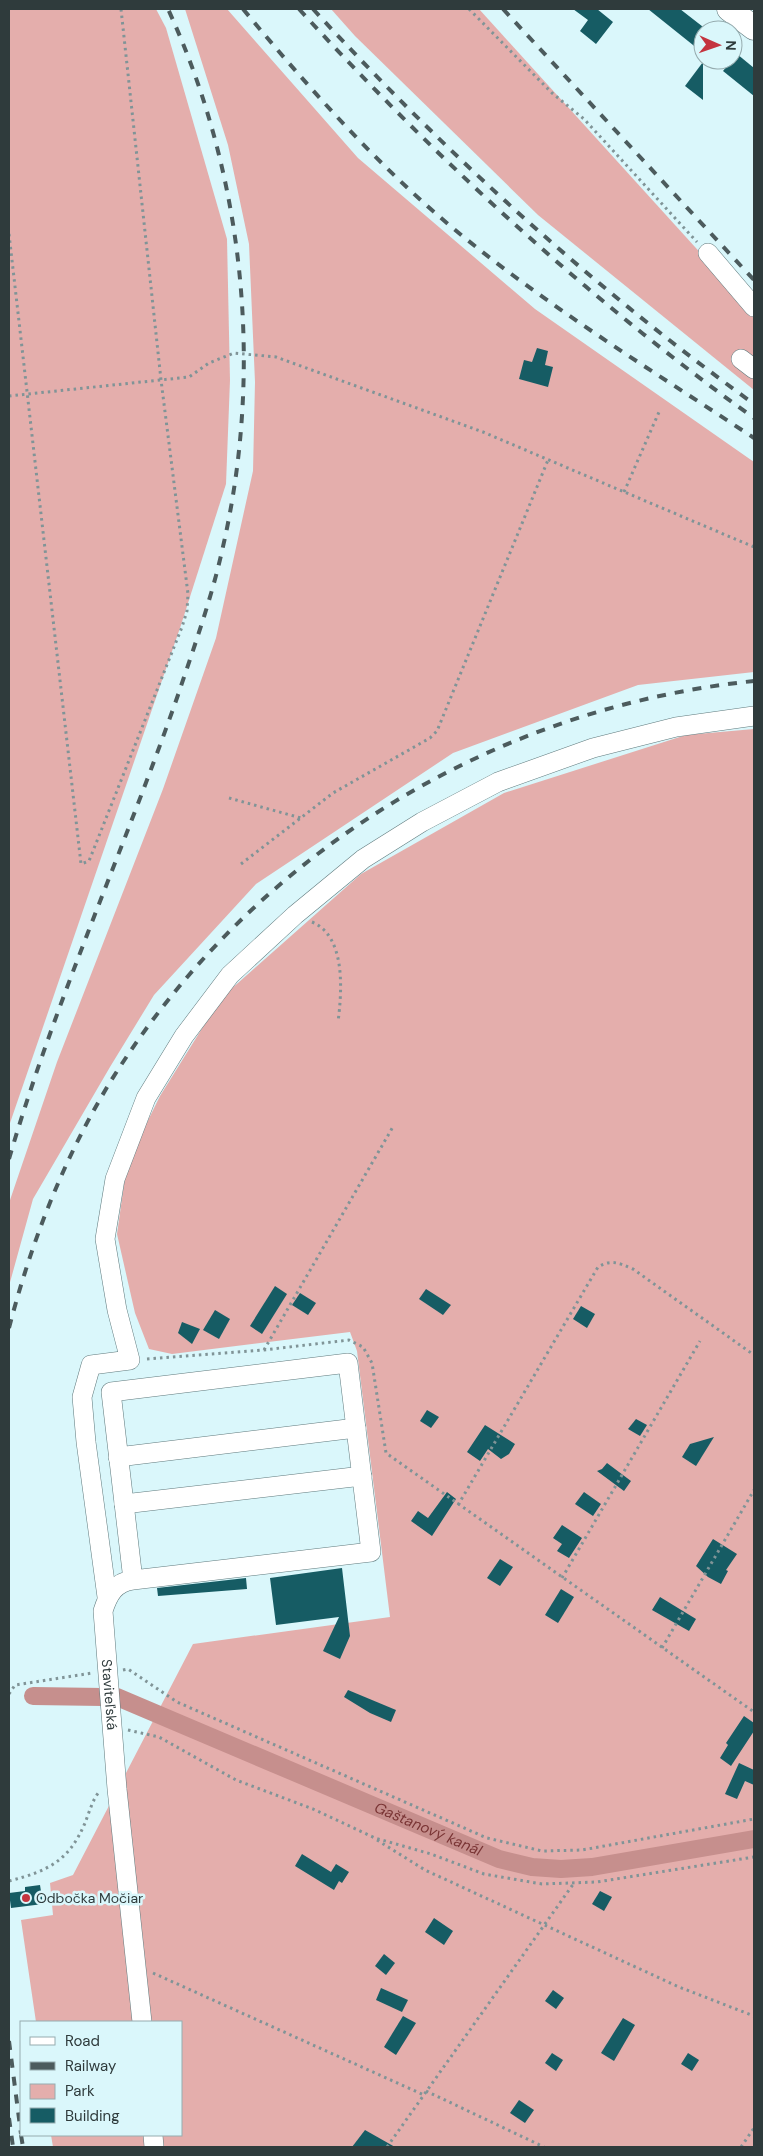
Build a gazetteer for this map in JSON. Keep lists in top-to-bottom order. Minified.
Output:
{"streets":{"lane":["Staviteľská"]},"water":["Gaštanový kanál"],"places":["Odbočka Močiar"],"legend":["Road","Railway","Park","Building"],"north":"right"}
